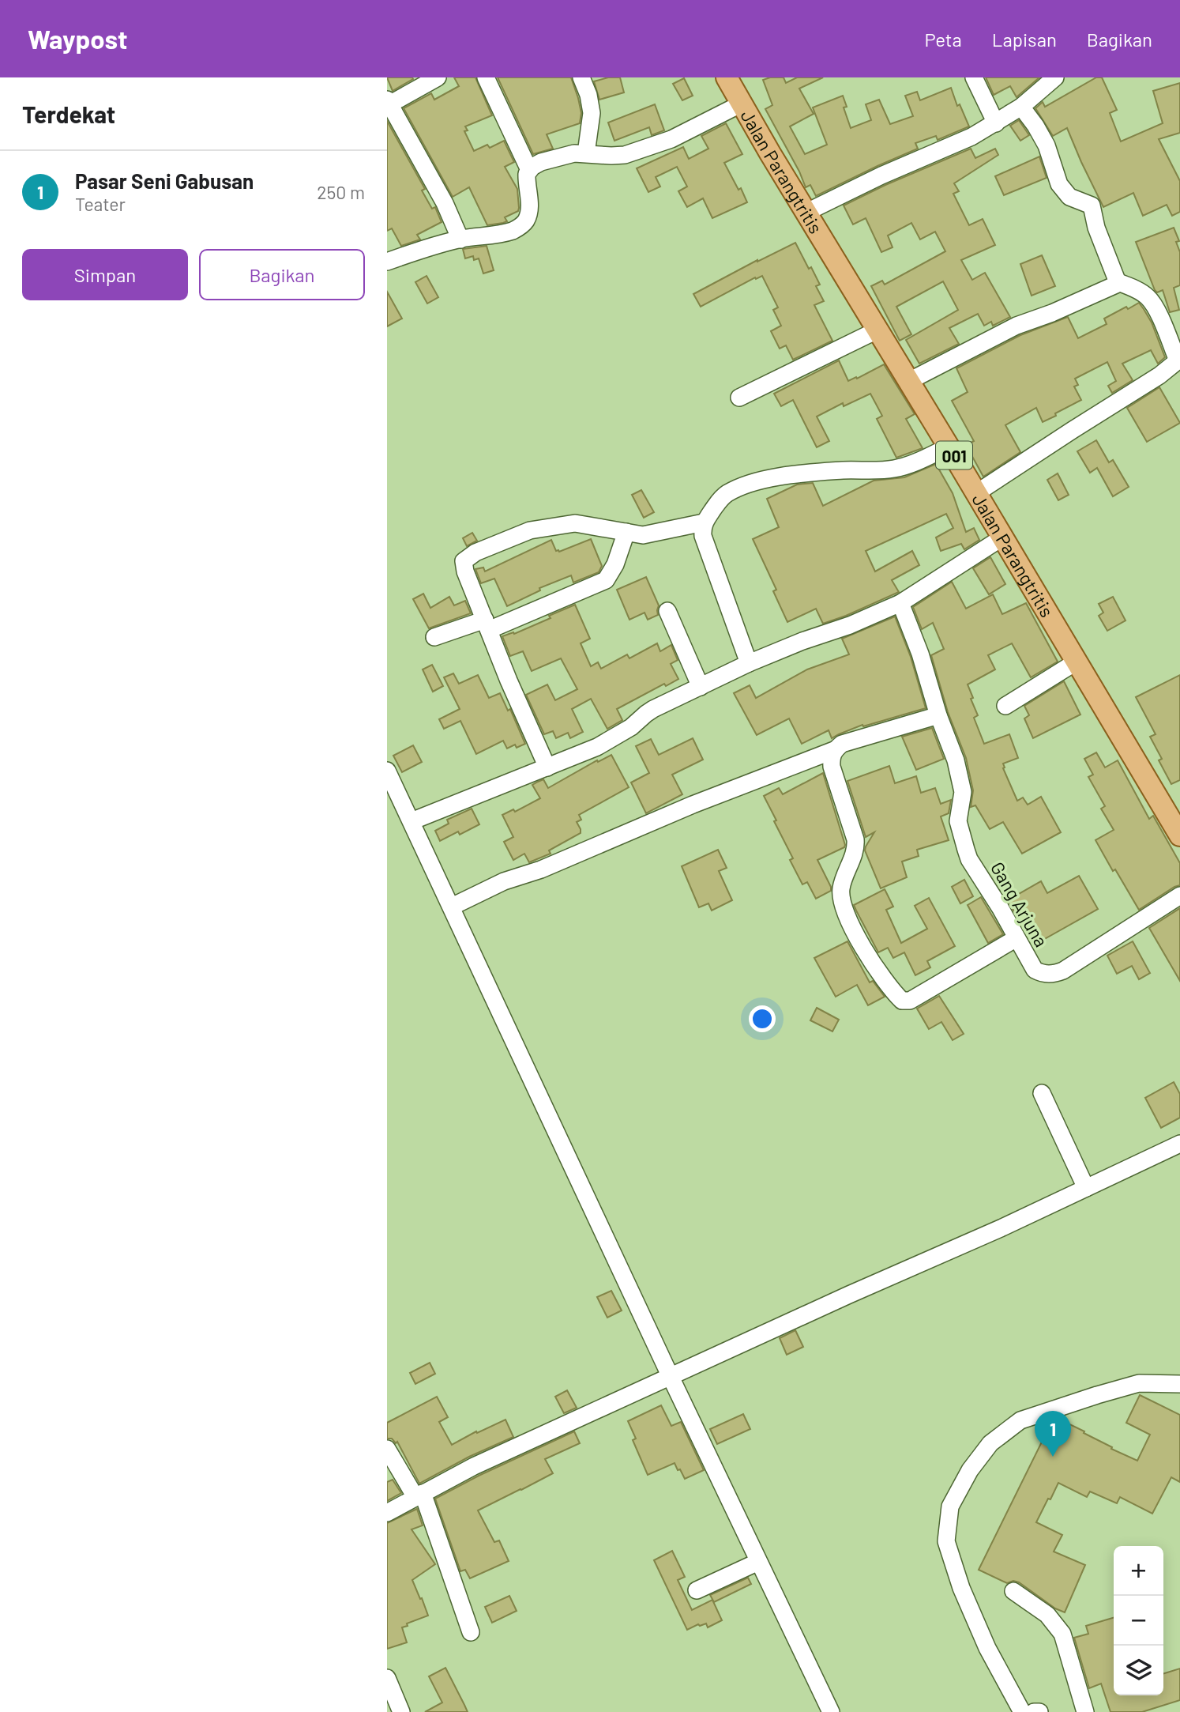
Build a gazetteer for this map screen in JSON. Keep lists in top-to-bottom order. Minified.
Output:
{"streets":{"main road":["Jalan Parangtritis","001"],"street":["Gang Arjuna"]},"page":{"header":"Waypost","nav":["Peta","Lapisan","Bagikan"],"heading":"Terdekat","list":[{"mark":"1","name":"Pasar Seni Gabusan","note":"Teater","value":"250 m"}],"buttons":["Simpan","Bagikan"],"pins":"1","map_buttons":["+","−"]}}
